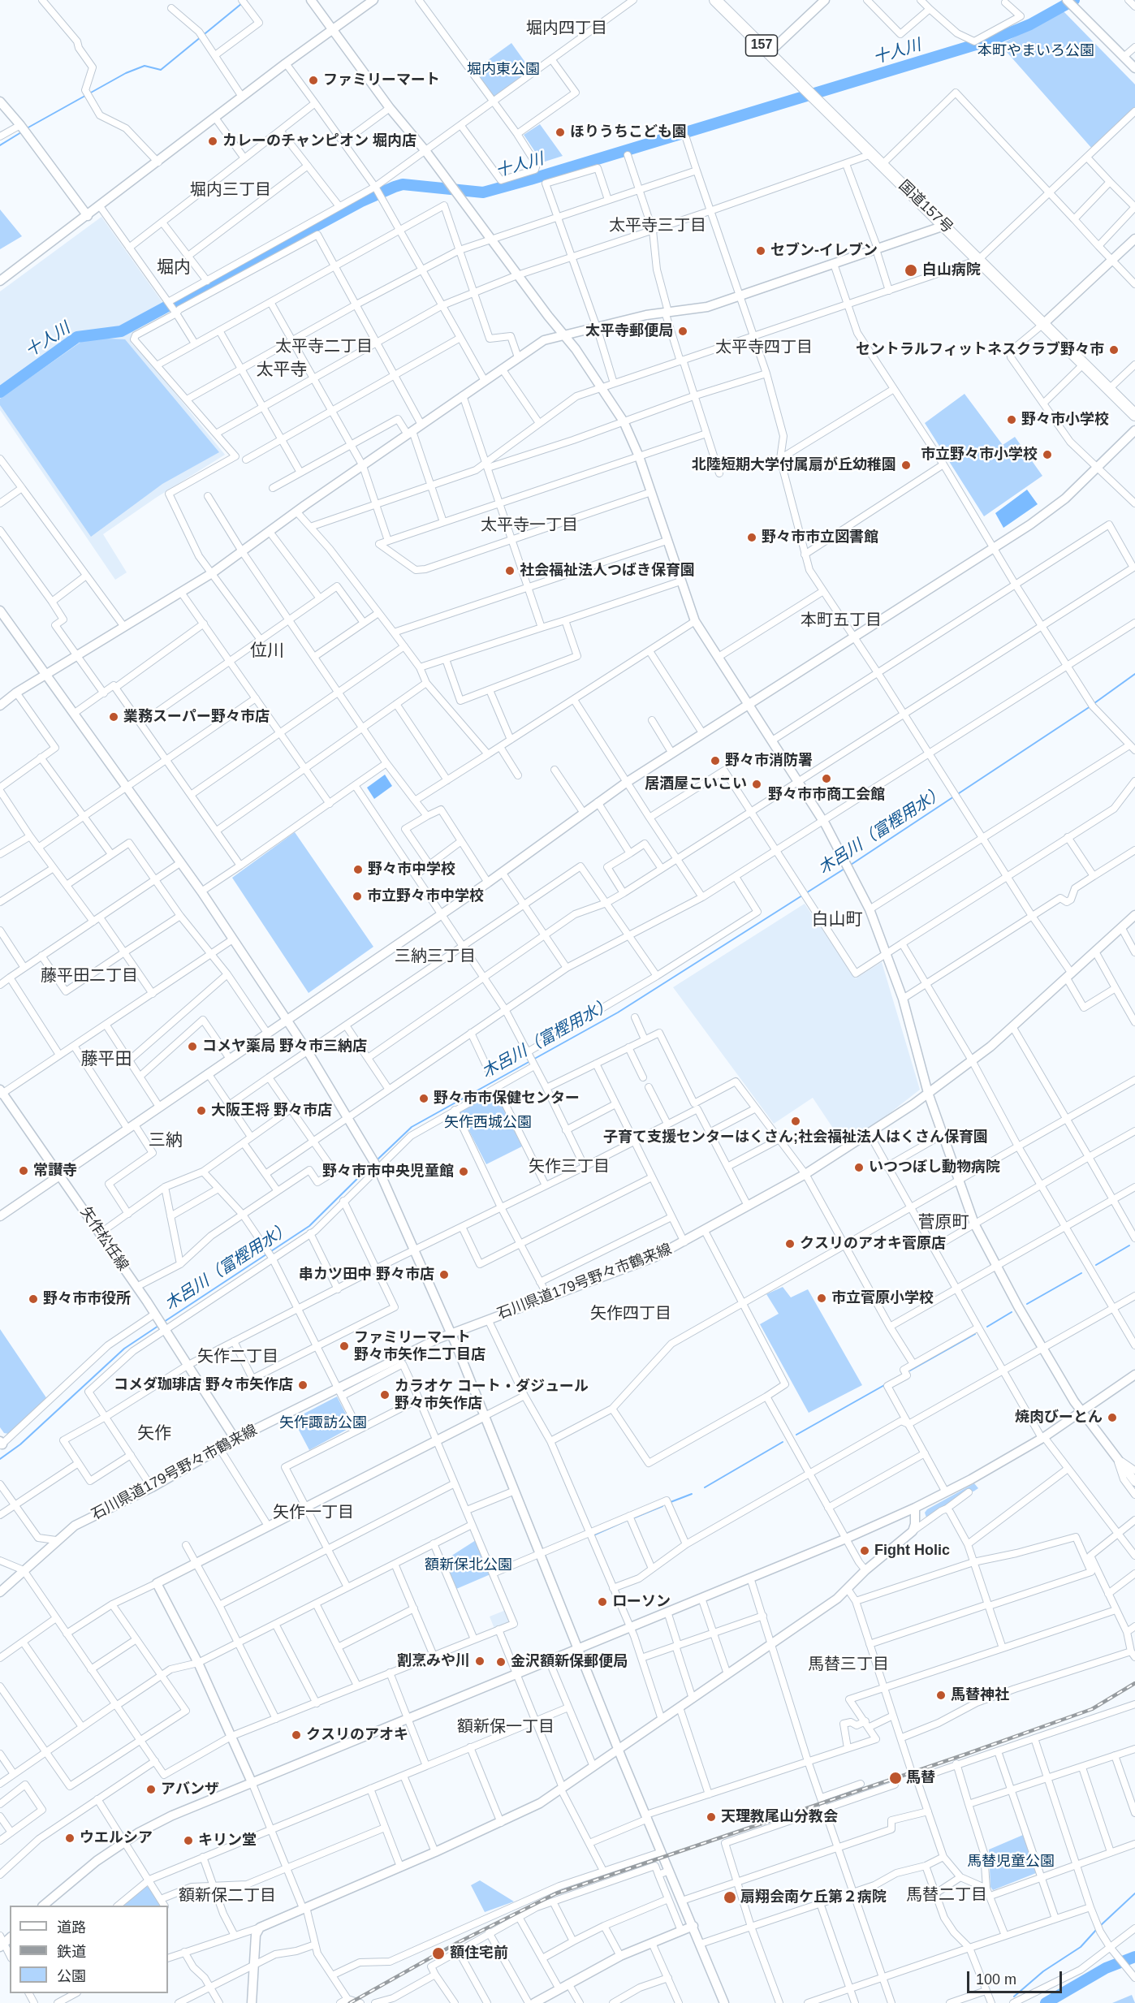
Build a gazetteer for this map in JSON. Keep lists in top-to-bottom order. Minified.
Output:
{"streets":{"highway":["157","国道157号"],"street":["矢作松任線","石川県道179号野々市鶴来線"]},"crossings":[["矢作松任線","石川県道179号野々市鶴来線"]],"districts":["堀内四丁目","堀内三丁目","太平寺三丁目","堀内","太平寺二丁目","太平寺四丁目","太平寺","太平寺一丁目","本町五丁目","位川","白山町","三納三丁目","藤平田二丁目","藤平田","三納","矢作三丁目","菅原町","矢作四丁目","矢作二丁目","矢作","矢作一丁目","馬替三丁目","額新保一丁目","馬替二丁目","額新保二丁目"],"water":["十人川","木呂川（富樫用水）"],"parks":["本町やまいろ公園","堀内東公園","矢作西城公園","矢作諏訪公園","額新保北公園","馬替児童公園"],"places":["ファミリーマート","ほりうちこども園","カレーのチャンピオン 堀内店","セブン-イレブン","白山病院","太平寺郵便局","セントラルフィットネスクラブ野々市","野々市小学校","市立野々市小学校","北陸短期大学付属扇が丘幼稚園","野々市市立図書館","社会福祉法人つばき保育園","業務スーパー野々市店","野々市消防署","野々市市商工会館","居酒屋こいこい","野々市中学校","市立野々市中学校","コメヤ薬局 野々市三納店","野々市市保健センター","大阪王将 野々市店","子育て支援センターはくさん;社会福祉法人はくさん保育園","いつつぼし動物病院","常讃寺","野々市市中央児童館","クスリのアオキ菅原店","串カツ田中 野々市店","市立菅原小学校","野々市市役所","ファミリーマート 野々市矢作二丁目店","コメダ珈琲店 野々市矢作店","カラオケ コート・ダジュール 野々市矢作店","焼肉びーとん","Fight Holic","ローソン","割烹みや川","金沢額新保郵便局","馬替神社","クスリのアオキ","馬替","アバンザ","天理教尾山分教会","ウエルシア","キリン堂","扇翔会南ケ丘第２病院","額住宅前"],"legend":["道路","鉄道","公園"],"scale_bar":"100 m"}
